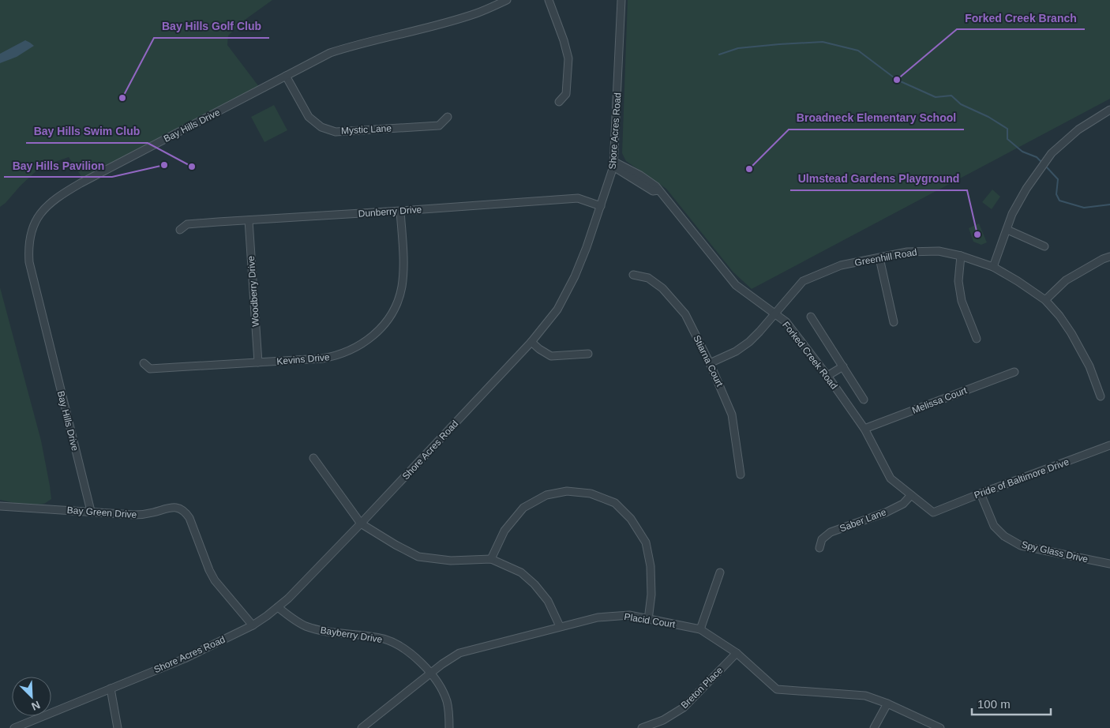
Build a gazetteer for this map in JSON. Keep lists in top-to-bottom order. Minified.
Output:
{"streets":{"street":["Bay Hills Drive","Mystic Lane","Shore Acres Road","Dunberry Drive","Greenhill Road","Woodberry Drive","Forked Creek Road","Kevins Drive","Stiarna Court","Melissa Court","Pride of Baltimore Drive","Bay Green Drive","Saber Lane","Spy Glass Drive","Placid Court","Bayberry Drive","Breton Place"]},"crossings":[["Bay Hills Drive","Mystic Lane"],["Bay Hills Drive","Bay Green Drive"],["Shore Acres Road","Dunberry Drive"],["Shore Acres Road","Forked Creek Road"],["Shore Acres Road","Bay Green Drive"],["Shore Acres Road","Bayberry Drive"],["Dunberry Drive","Woodberry Drive"],["Dunberry Drive","Kevins Drive"],["Greenhill Road","Forked Creek Road"],["Greenhill Road","Stiarna Court"],["Woodberry Drive","Kevins Drive"],["Forked Creek Road","Melissa Court"],["Forked Creek Road","Pride of Baltimore Drive"],["Forked Creek Road","Saber Lane"],["Pride of Baltimore Drive","Spy Glass Drive"],["Placid Court","Bayberry Drive"],["Placid Court","Breton Place"]],"places":["Forked Creek Branch","Bay Hills Golf Club","Bay Hills Pavilion","Bay Hills Swim Club","Broadneck Elementary School","Ulmstead Gardens Playground"],"scale_bar":"100 m","north":"bottom right"}
